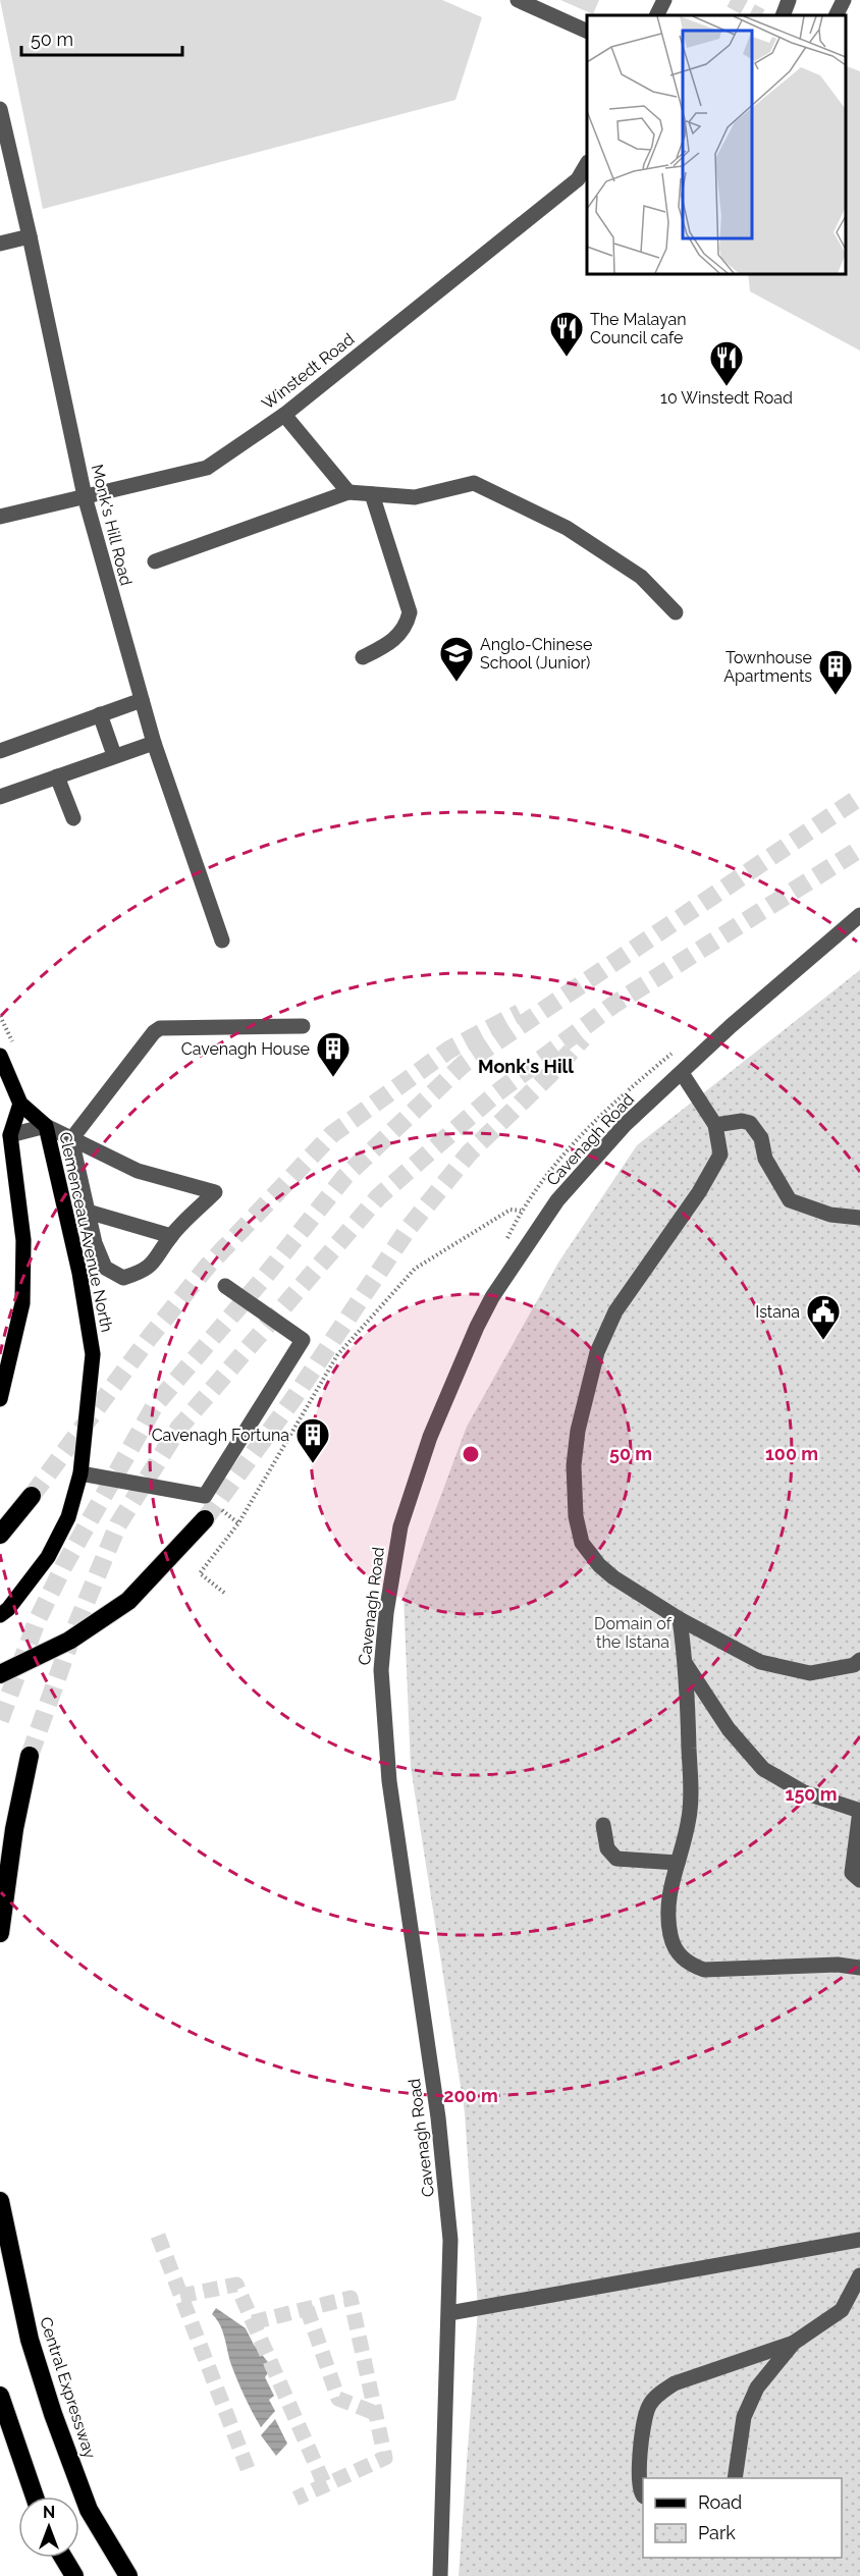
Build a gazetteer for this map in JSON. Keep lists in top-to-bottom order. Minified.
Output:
{"streets":{"highway":["Central Expressway"],"main road":["Clemenceau Avenue North"],"street":["Winstedt Road","Monk's Hill Road","Cavenagh Road"]},"crossings":[["Winstedt Road","Monk's Hill Road"]],"districts":["Monk's Hill"],"parks":["Domain of the Istana"],"places":{"restaurant":["The Malayan Council cafe","10 Winstedt Road"],"school or university":["Anglo-Chinese School (Junior)"],"building":["Townhouse Apartments","Cavenagh House","Cavenagh Fortuna"],"public building":["Istana"]},"legend":["Road","Park"],"scale_bar":"50 m","north":"top","rings":["50 m","100 m","150 m","200 m"]}
